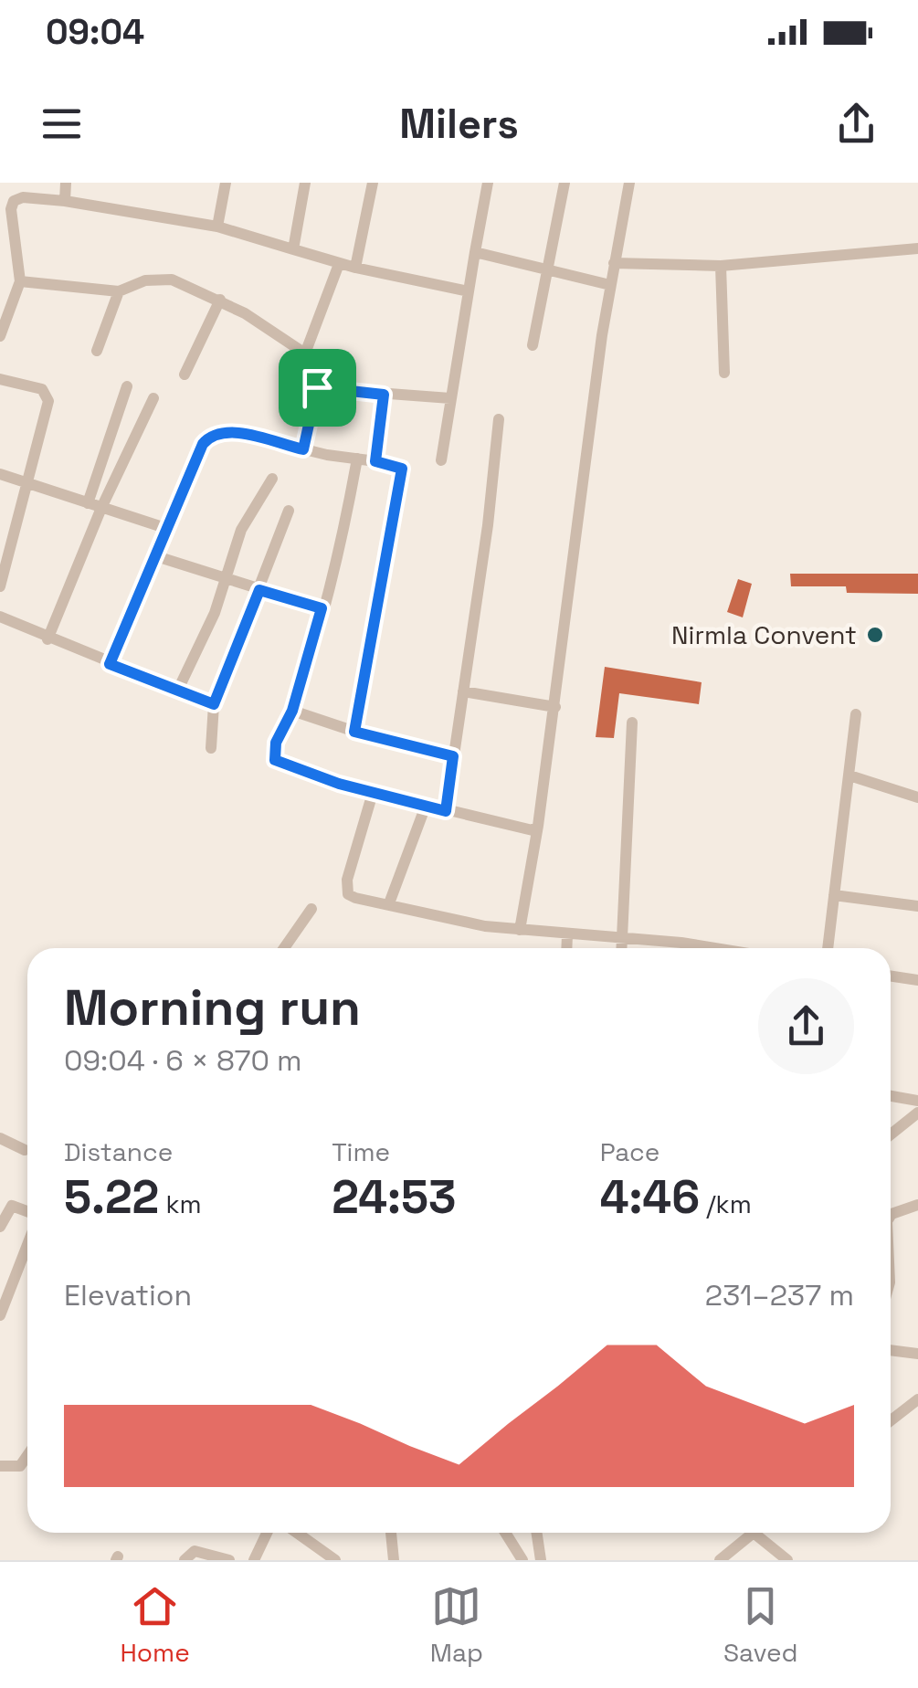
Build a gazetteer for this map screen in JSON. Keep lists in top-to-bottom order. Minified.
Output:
{"places":["Nirmla Convent"],"page":{"status":"09:04","header":"Milers","heading":["Morning run","09:04 · 6 × 870 m"],"stats":[["Distance","5.22 km"],["Time","24:53"],["Pace","4:46 /km"]],"chart":["Elevation","231–237 m"],"tabs":["Home","Map","Saved"]}}
